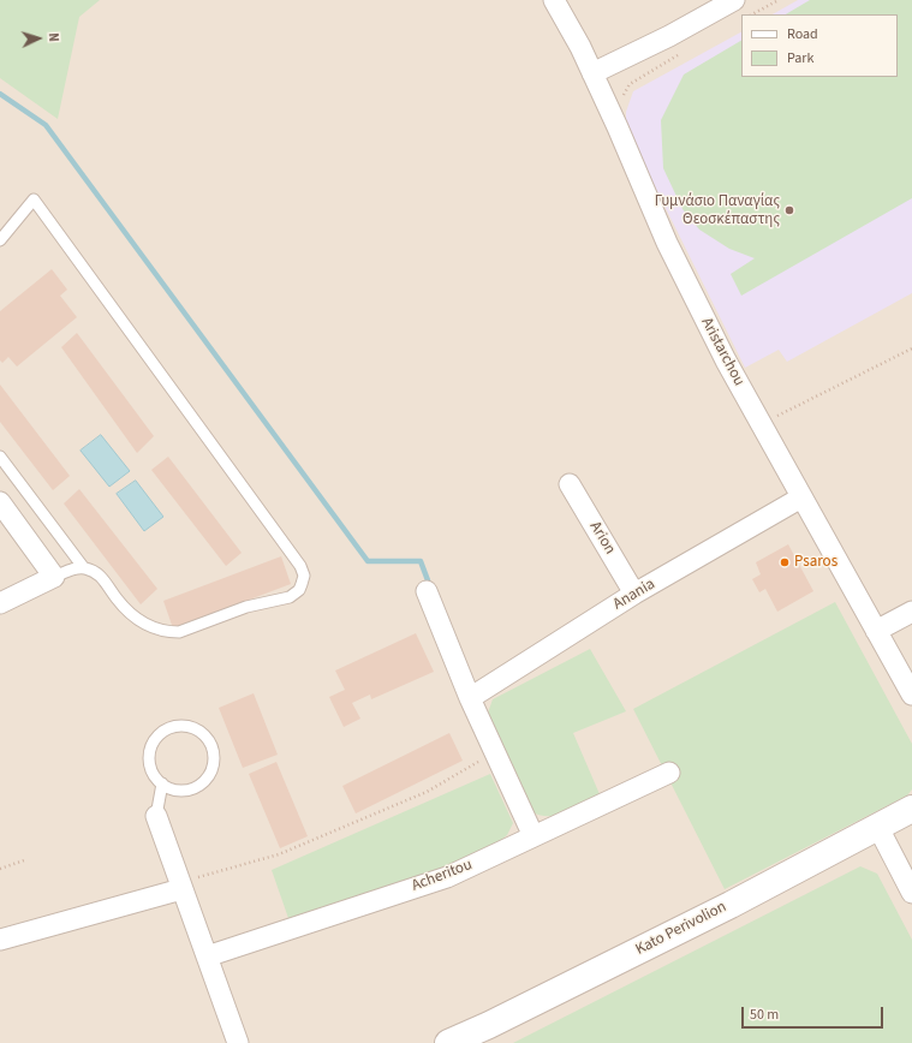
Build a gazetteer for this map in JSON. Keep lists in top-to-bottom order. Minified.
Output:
{"streets":{"street":["Aristarchou","Arion","Anania","Acheritou","Kato Perivolion"]},"crossings":[["Aristarchou","Anania"],["Arion","Anania"]],"places":["Γυμνάσιο Παναγίας Θεοσκέπαστης","Psaros"],"legend":["Road","Park"],"scale_bar":"50 m","north":"right"}
